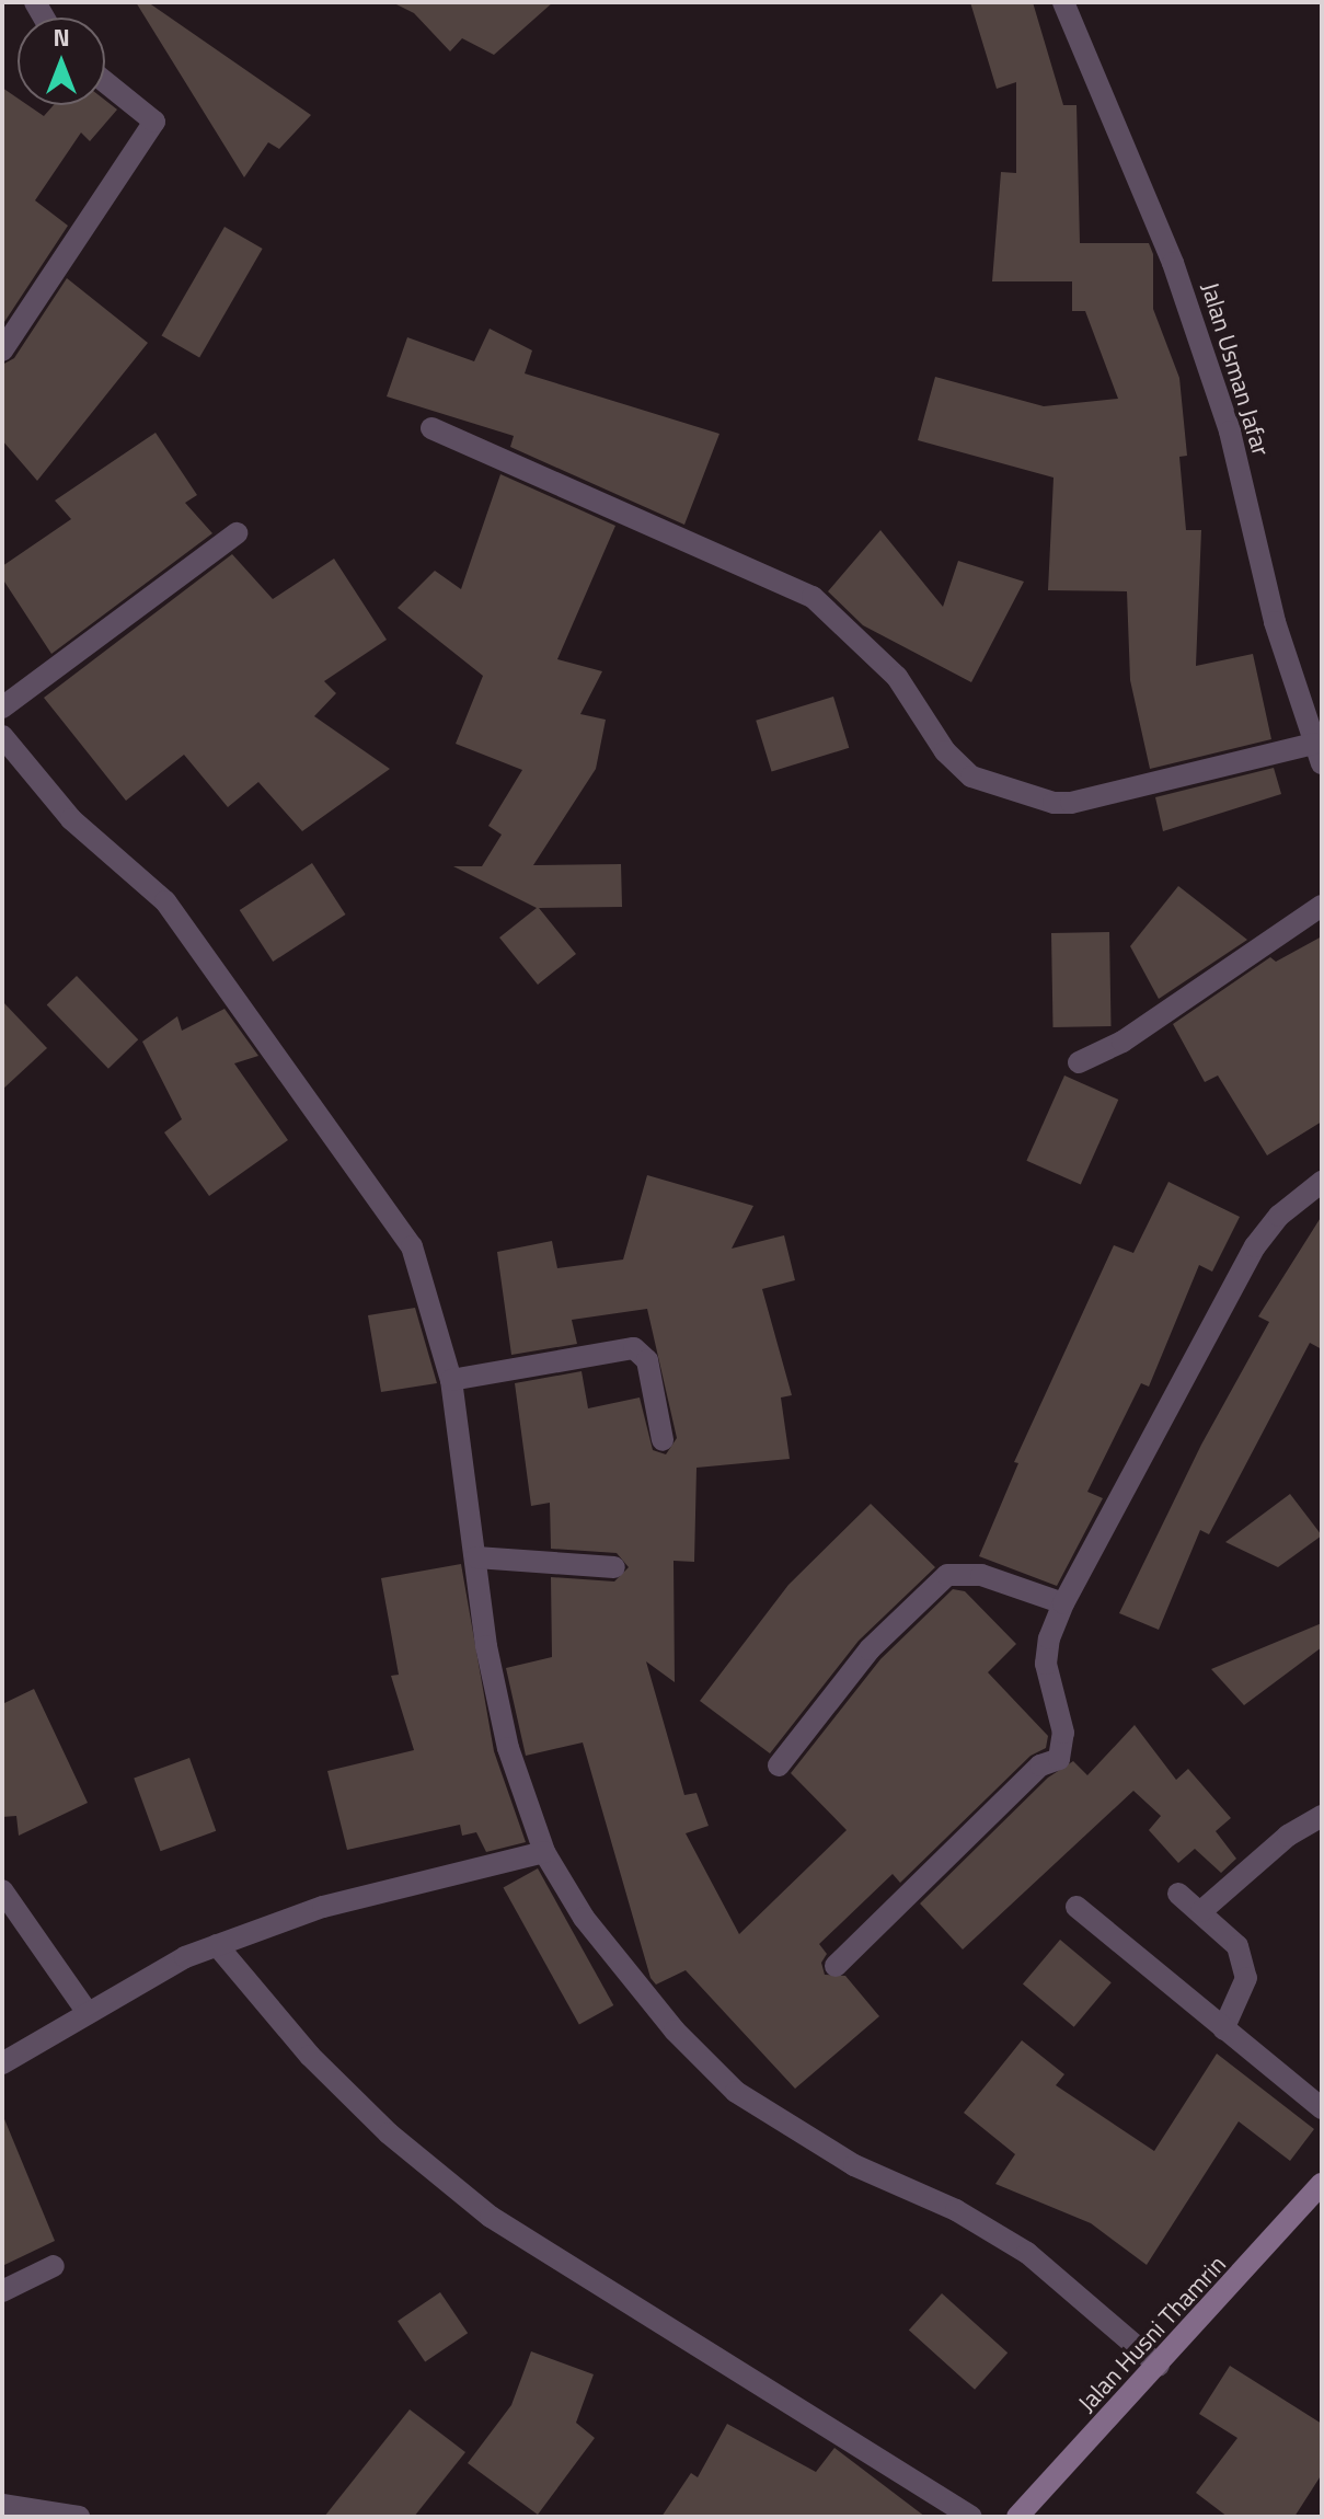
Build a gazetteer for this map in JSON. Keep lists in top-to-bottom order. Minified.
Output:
{"streets":{"street":["Jalan Usman Jafar","Jalan Husni Thamrin"]},"north":"top"}
